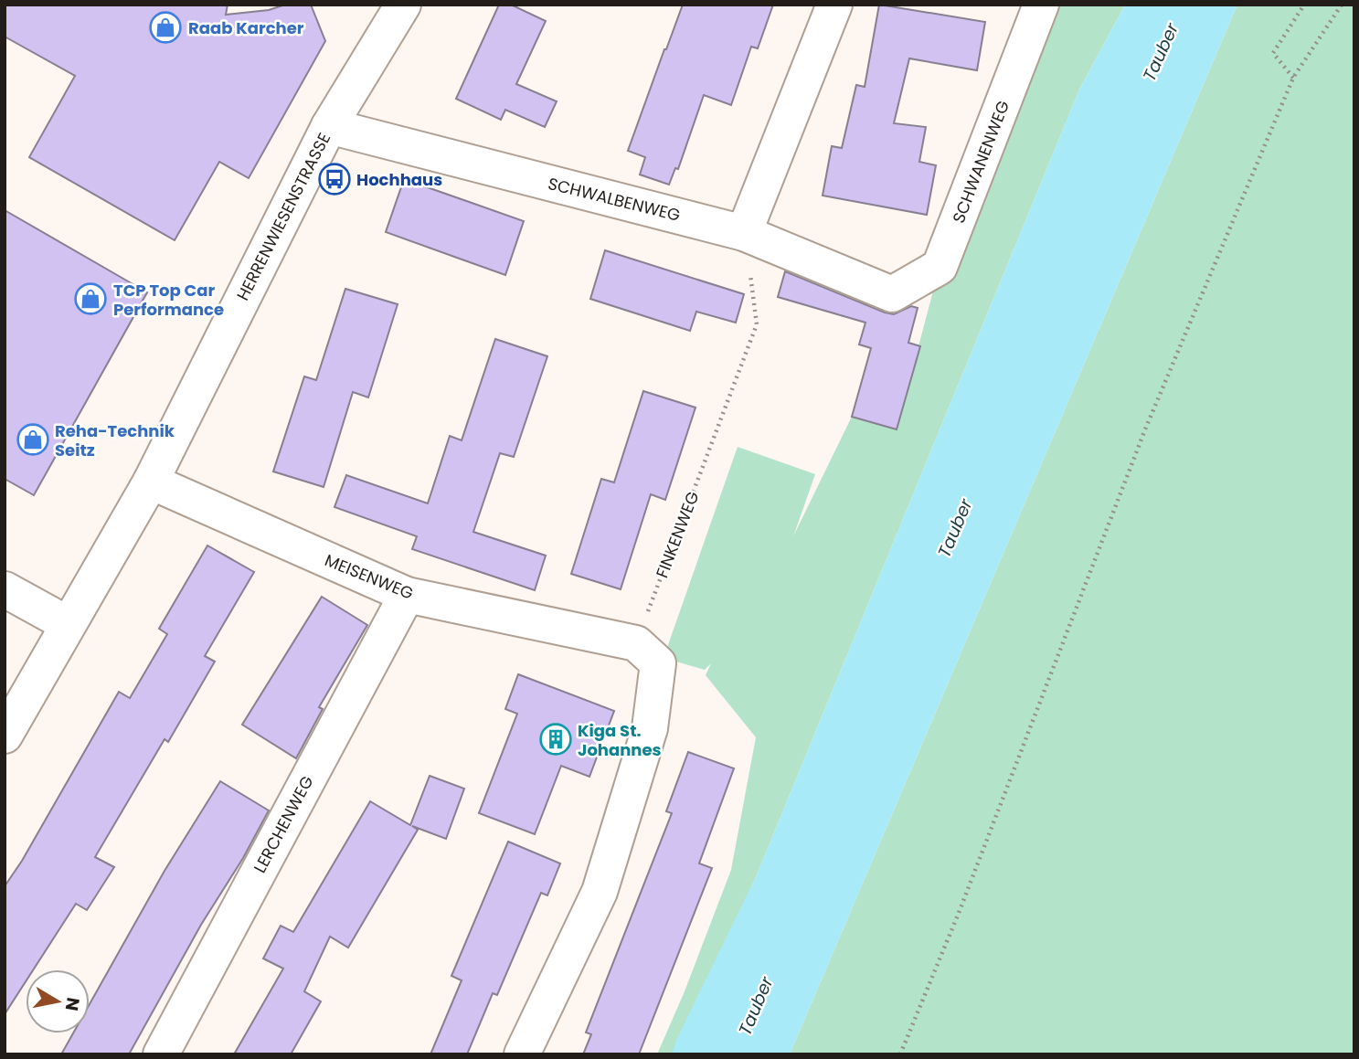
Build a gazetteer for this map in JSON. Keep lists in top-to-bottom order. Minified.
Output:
{"streets":{"street":["SCHWANENWEG","SCHWALBENWEG","HERRENWIESENSTRASSE","MEISENWEG","LERCHENWEG"],"path":["FINKENWEG"]},"crossings":[["SCHWANENWEG","SCHWALBENWEG"],["SCHWALBENWEG","HERRENWIESENSTRASSE"],["SCHWALBENWEG","FINKENWEG"],["HERRENWIESENSTRASSE","MEISENWEG"],["FINKENWEG","MEISENWEG"],["MEISENWEG","LERCHENWEG"]],"water":["Tauber"],"places":{"shop":["Raab Karcher","TCP Top Car Performance","Reha-Technik Seitz"],"bus stop":["Hochhaus"],"building":["Kiga St. Johannes"]},"north":"right"}
